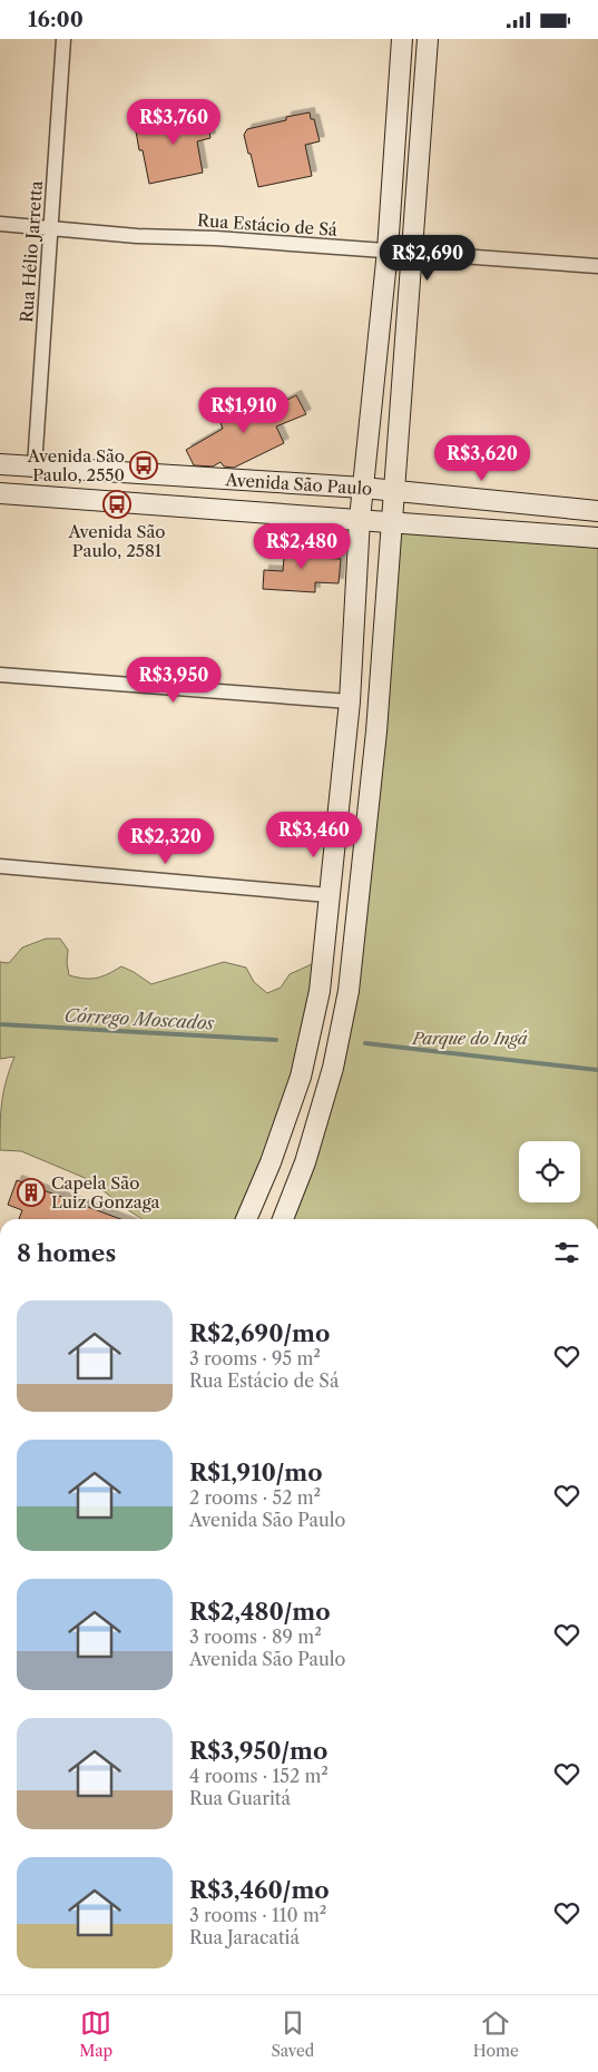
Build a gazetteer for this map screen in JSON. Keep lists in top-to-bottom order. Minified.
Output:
{"streets":{"main road":["Avenida São Paulo"],"street":["Rua Estácio de Sá","Rua Hélio Jarretta"]},"crossings":[["Rua Estácio de Sá","Rua Hélio Jarretta"],["Rua Hélio Jarretta","Avenida São Paulo"]],"water":["Córrego Moscados"],"parks":["Parque do Ingá"],"places":{"bus stop":["Avenida São Paulo, 2550","Avenida São Paulo, 2581"],"building":["Capela São Luiz Gonzaga"]},"page":{"status":"16:00","price":["R$3,760","R$2,690","R$1,910","R$3,620","R$2,480","R$3,950","R$3,460","R$2,320"],"heading":"8 homes","list":[{"name":"R$2,690/mo","note":"3 rooms · 95 m² · Rua Estácio de Sá"},{"name":"R$1,910/mo","note":"2 rooms · 52 m² · Avenida São Paulo"},{"name":"R$2,480/mo","note":"3 rooms · 89 m² · Avenida São Paulo"},{"name":"R$3,950/mo","note":"4 rooms · 152 m² · Rua Guaritá"},{"name":"R$3,460/mo","note":"3 rooms · 110 m² · Rua Jaracatiá"}],"tabs":["Map","Saved","Home"]}}
